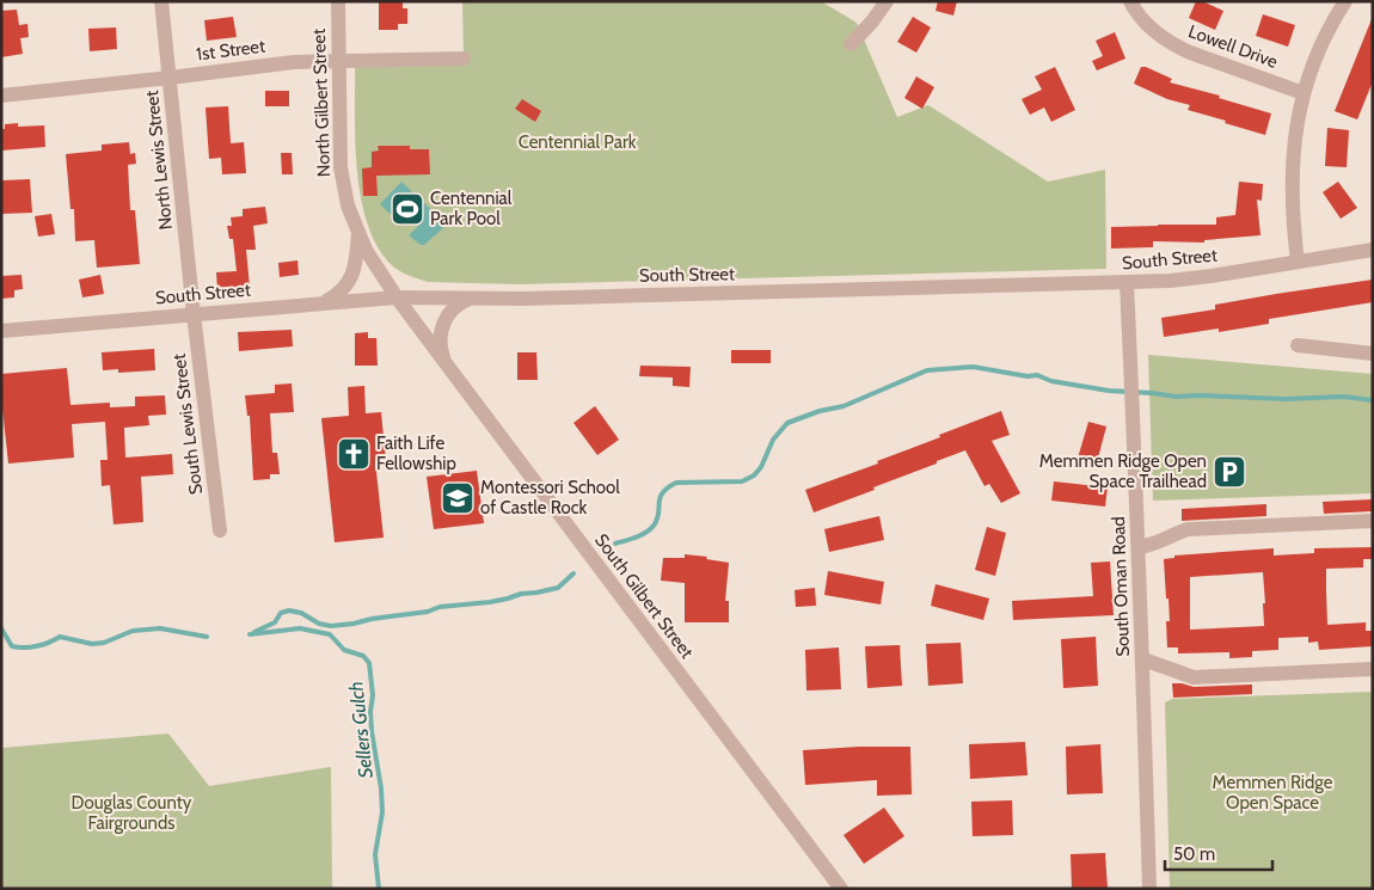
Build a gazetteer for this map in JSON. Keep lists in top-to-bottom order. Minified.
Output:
{"streets":{"street":["Lowell Drive","1st Street","North Gilbert Street","North Lewis Street","South Street","South Lewis Street","South Oman Road","South Gilbert Street"]},"crossings":[["1st Street","North Gilbert Street"],["1st Street","North Lewis Street"],["North Gilbert Street","South Street"],["North Gilbert Street","South Gilbert Street"],["North Lewis Street","South Street"],["North Lewis Street","South Lewis Street"],["South Street","South Lewis Street"],["South Street","South Oman Road"],["South Street","South Gilbert Street"]],"water":["Sellers Gulch"],"parks":["Centennial Park","Memmen Ridge Open Space","Douglas County Fairgrounds"],"places":{"sports":["Centennial Park Pool"],"church":["Faith Life Fellowship"],"parking":["Memmen Ridge Open Space Trailhead"],"school or university":["Montessori School of Castle Rock"]},"scale_bar":"50 m"}
